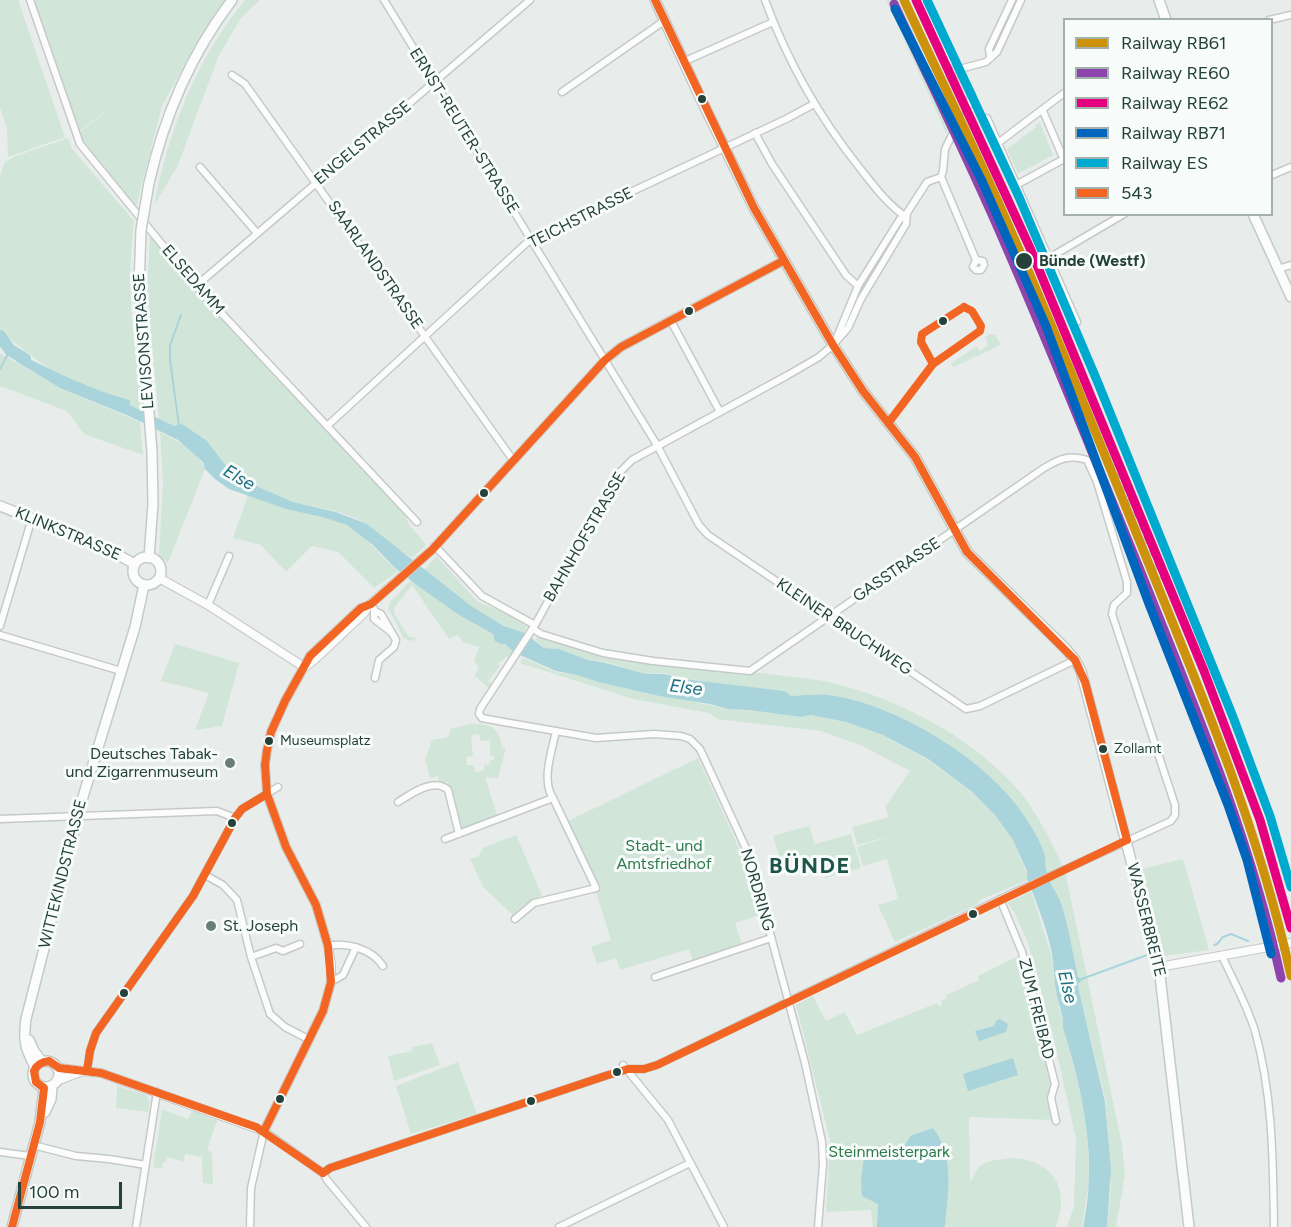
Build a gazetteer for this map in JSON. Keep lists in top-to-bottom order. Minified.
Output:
{"streets":{"main road":["LEVISONSTRASSE","KLINKSTRASSE","WITTEKINDSTRASSE","WASSERBREITE"],"street":["ERNST-REUTER-STRASSE","ENGELSTRASSE","TEICHSTRASSE","SAARLANDSTRASSE","ELSEDAMM","BAHNHOFSTRASSE","GASSTRASSE","KLEINER BRUCHWEG","NORDRING","ZUM FREIBAD"]},"crossings":[["ERNST-REUTER-STRASSE","ENGELSTRASSE"],["ERNST-REUTER-STRASSE","TEICHSTRASSE"],["ERNST-REUTER-STRASSE","BAHNHOFSTRASSE"],["ERNST-REUTER-STRASSE","KLEINER BRUCHWEG"],["ENGELSTRASSE","SAARLANDSTRASSE"],["ENGELSTRASSE","ELSEDAMM"],["TEICHSTRASSE","SAARLANDSTRASSE"],["TEICHSTRASSE","ELSEDAMM"],["TEICHSTRASSE","WASSERBREITE"],["LEVISONSTRASSE","KLINKSTRASSE"],["LEVISONSTRASSE","WITTEKINDSTRASSE"],["KLINKSTRASSE","WITTEKINDSTRASSE"],["BAHNHOFSTRASSE","GASSTRASSE"],["BAHNHOFSTRASSE","KLEINER BRUCHWEG"],["BAHNHOFSTRASSE","NORDRING"],["BAHNHOFSTRASSE","WASSERBREITE"],["GASSTRASSE","KLEINER BRUCHWEG"],["GASSTRASSE","WASSERBREITE"],["KLEINER BRUCHWEG","WASSERBREITE"]],"districts":["BÜNDE"],"water":["Else"],"parks":["Stadt- und Amtsfriedhof","Steinmeisterpark"],"places":["Bünde (Westf)","Museumsplatz","Zollamt","Deutsches Tabak- und Zigarrenmuseum","St. Joseph"],"lines":["rail line RB61","rail line RE62","rail line ES","transit line 543","rail line RE60","rail line RB71"],"legend":["Railway RB61","Railway RE60","Railway RE62","Railway RB71","Railway ES","543"],"scale_bar":"100 m"}
